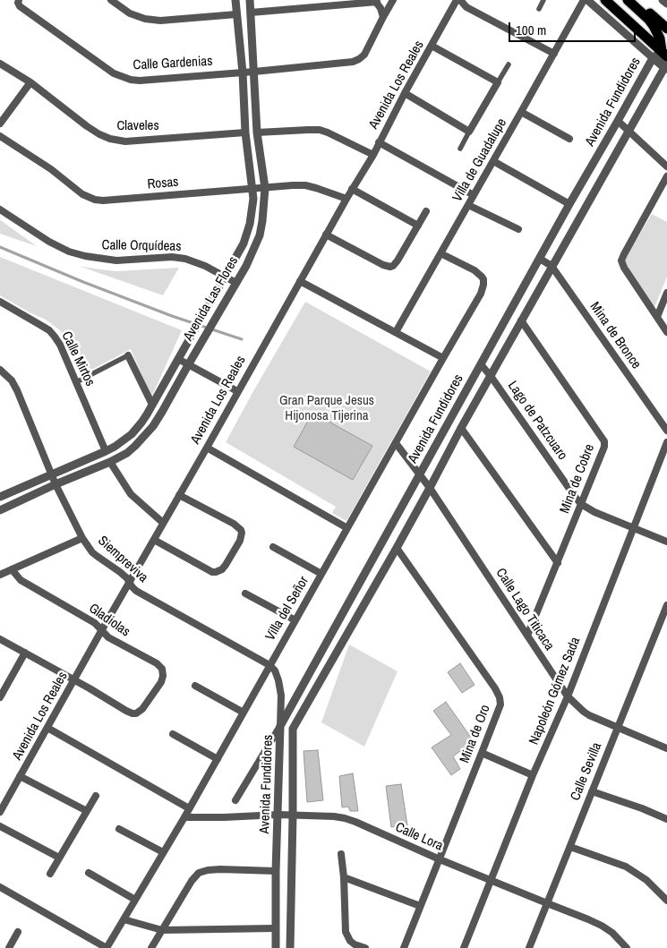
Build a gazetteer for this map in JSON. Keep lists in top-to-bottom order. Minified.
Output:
{"streets":{"street":["Calle Gardenias","Avenida Los Reales","Avenida Fundidores","Claveles","Villa de Guadalupe","Rosas","Calle Orquídeas","Avenida Las Flores","Mina de Bronce","Calle Mirtos","Lago de Patzcuaro","Mina de Cobre","Siempreviva","Villa del Señor","Calle Lago Titicaca","Gladiolas","Napoleón Gómez Sada","Mina de Oro","Calle Sevilla","Calle Lora"]},"crossings":[["Calle Gardenias","Avenida Las Flores"],["Avenida Los Reales","Rosas"],["Avenida Los Reales","Siempreviva"],["Avenida Los Reales","Gladiolas"],["Avenida Fundidores","Mina de Bronce"],["Avenida Fundidores","Lago de Patzcuaro"],["Avenida Fundidores","Mina de Cobre"],["Avenida Fundidores","Calle Lago Titicaca"],["Avenida Fundidores","Mina de Oro"],["Avenida Fundidores","Calle Lora"],["Claveles","Avenida Las Flores"],["Villa de Guadalupe","Villa del Señor"],["Rosas","Avenida Las Flores"],["Calle Orquídeas","Avenida Las Flores"],["Avenida Las Flores","Calle Mirtos"],["Avenida Las Flores","Siempreviva"],["Lago de Patzcuaro","Mina de Cobre"],["Lago de Patzcuaro","Napoleón Gómez Sada"],["Mina de Cobre","Calle Lago Titicaca"],["Siempreviva","Villa del Señor"],["Villa del Señor","Calle Lago Titicaca"],["Villa del Señor","Calle Lora"],["Calle Lago Titicaca","Napoleón Gómez Sada"],["Calle Lago Titicaca","Calle Sevilla"],["Napoleón Gómez Sada","Calle Lora"],["Mina de Oro","Calle Lora"],["Calle Sevilla","Calle Lora"]],"parks":["Gran Parque Jesus Hijonosa Tijerina"],"scale_bar":"100 m"}
